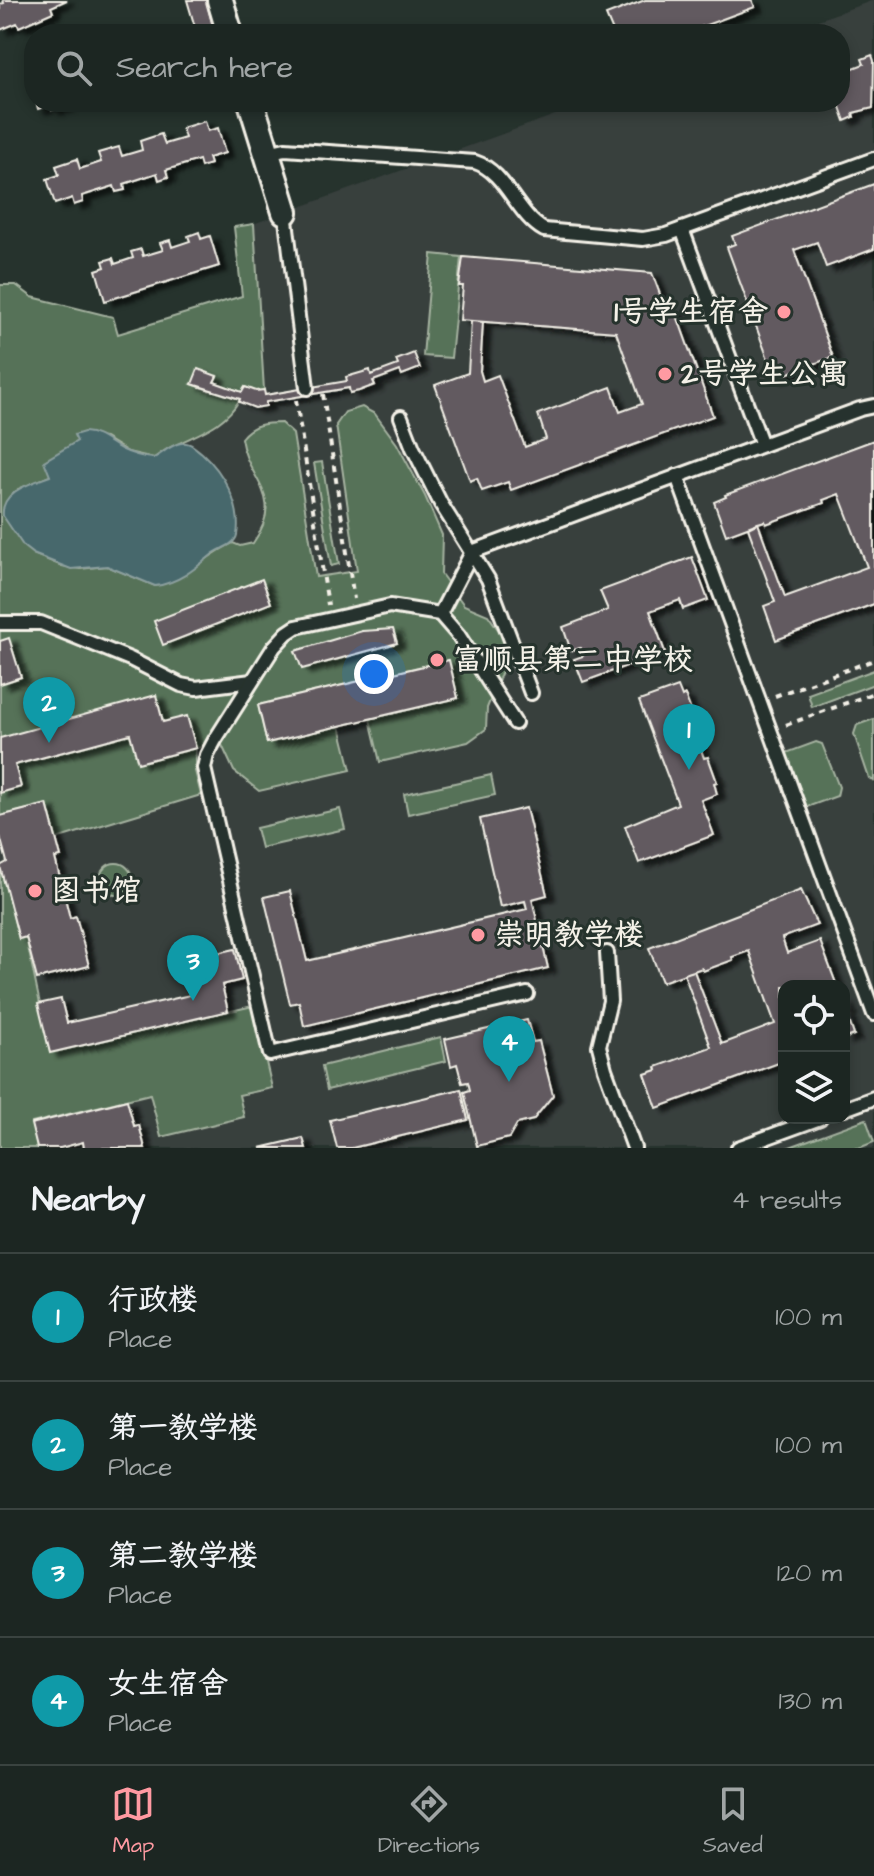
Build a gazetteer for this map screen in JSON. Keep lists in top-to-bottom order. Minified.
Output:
{"places":["1号学生宿舍","2号学生公寓","富顺县第二中学校","图书馆","崇明教学楼"],"page":{"search":"Search here","pins":["2","1","3","4"],"heading":["Nearby","4 results"],"list":[{"mark":"1","name":"行政楼","note":"Place","value":"100 m"},{"mark":"2","name":"第一教学楼","note":"Place","value":"100 m"},{"mark":"3","name":"第二教学楼","note":"Place","value":"120 m"},{"mark":"4","name":"女生宿舍","note":"Place","value":"130 m"}],"nav":["Map","Directions","Saved"]}}
